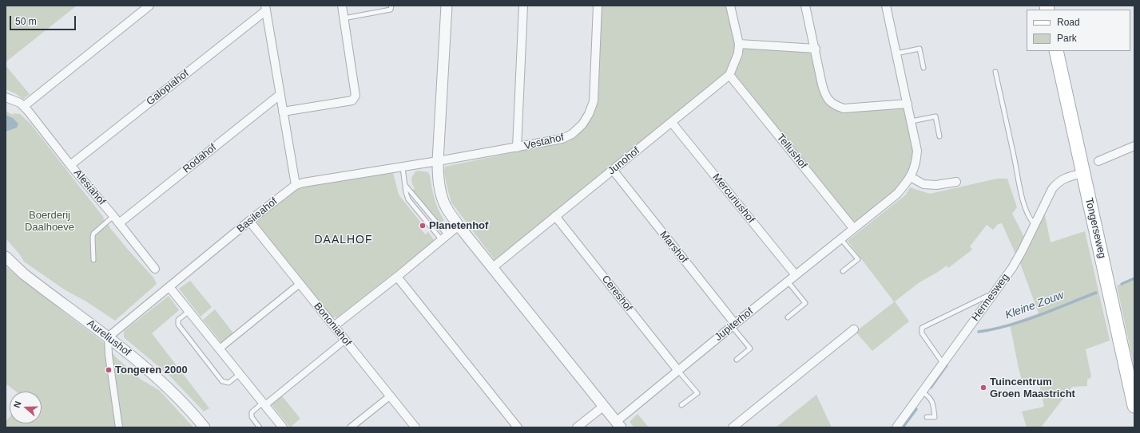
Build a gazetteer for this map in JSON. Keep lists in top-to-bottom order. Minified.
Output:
{"streets":{"main road":["Tongerseweg"],"street":["Galopiahof","Vestahof","Tellushof","Rodahof","Junohof","Alesiahof","Mercuriushof","Basileahof","Marshof","Cereshof","Hermesweg","Bononiahof","Jupiterhof","Aureliushof"]},"crossings":[["Galopiahof","Alesiahof"],["Vestahof","Basileahof"],["Tellushof","Junohof"],["Tellushof","Jupiterhof"],["Rodahof","Alesiahof"],["Junohof","Mercuriushof"],["Junohof","Marshof"],["Junohof","Cereshof"],["Mercuriushof","Jupiterhof"],["Basileahof","Bononiahof"],["Basileahof","Aureliushof"],["Tongerseweg","Hermesweg"],["Marshof","Jupiterhof"],["Cereshof","Jupiterhof"]],"districts":["DAALHOF"],"water":["Kleine Zouw"],"parks":["Boerderij Daalhoeve"],"places":["Planetenhof","Tongeren 2000","Tuincentrum Groen Maastricht"],"legend":["Road","Park"],"scale_bar":"50 m","north":"left"}
